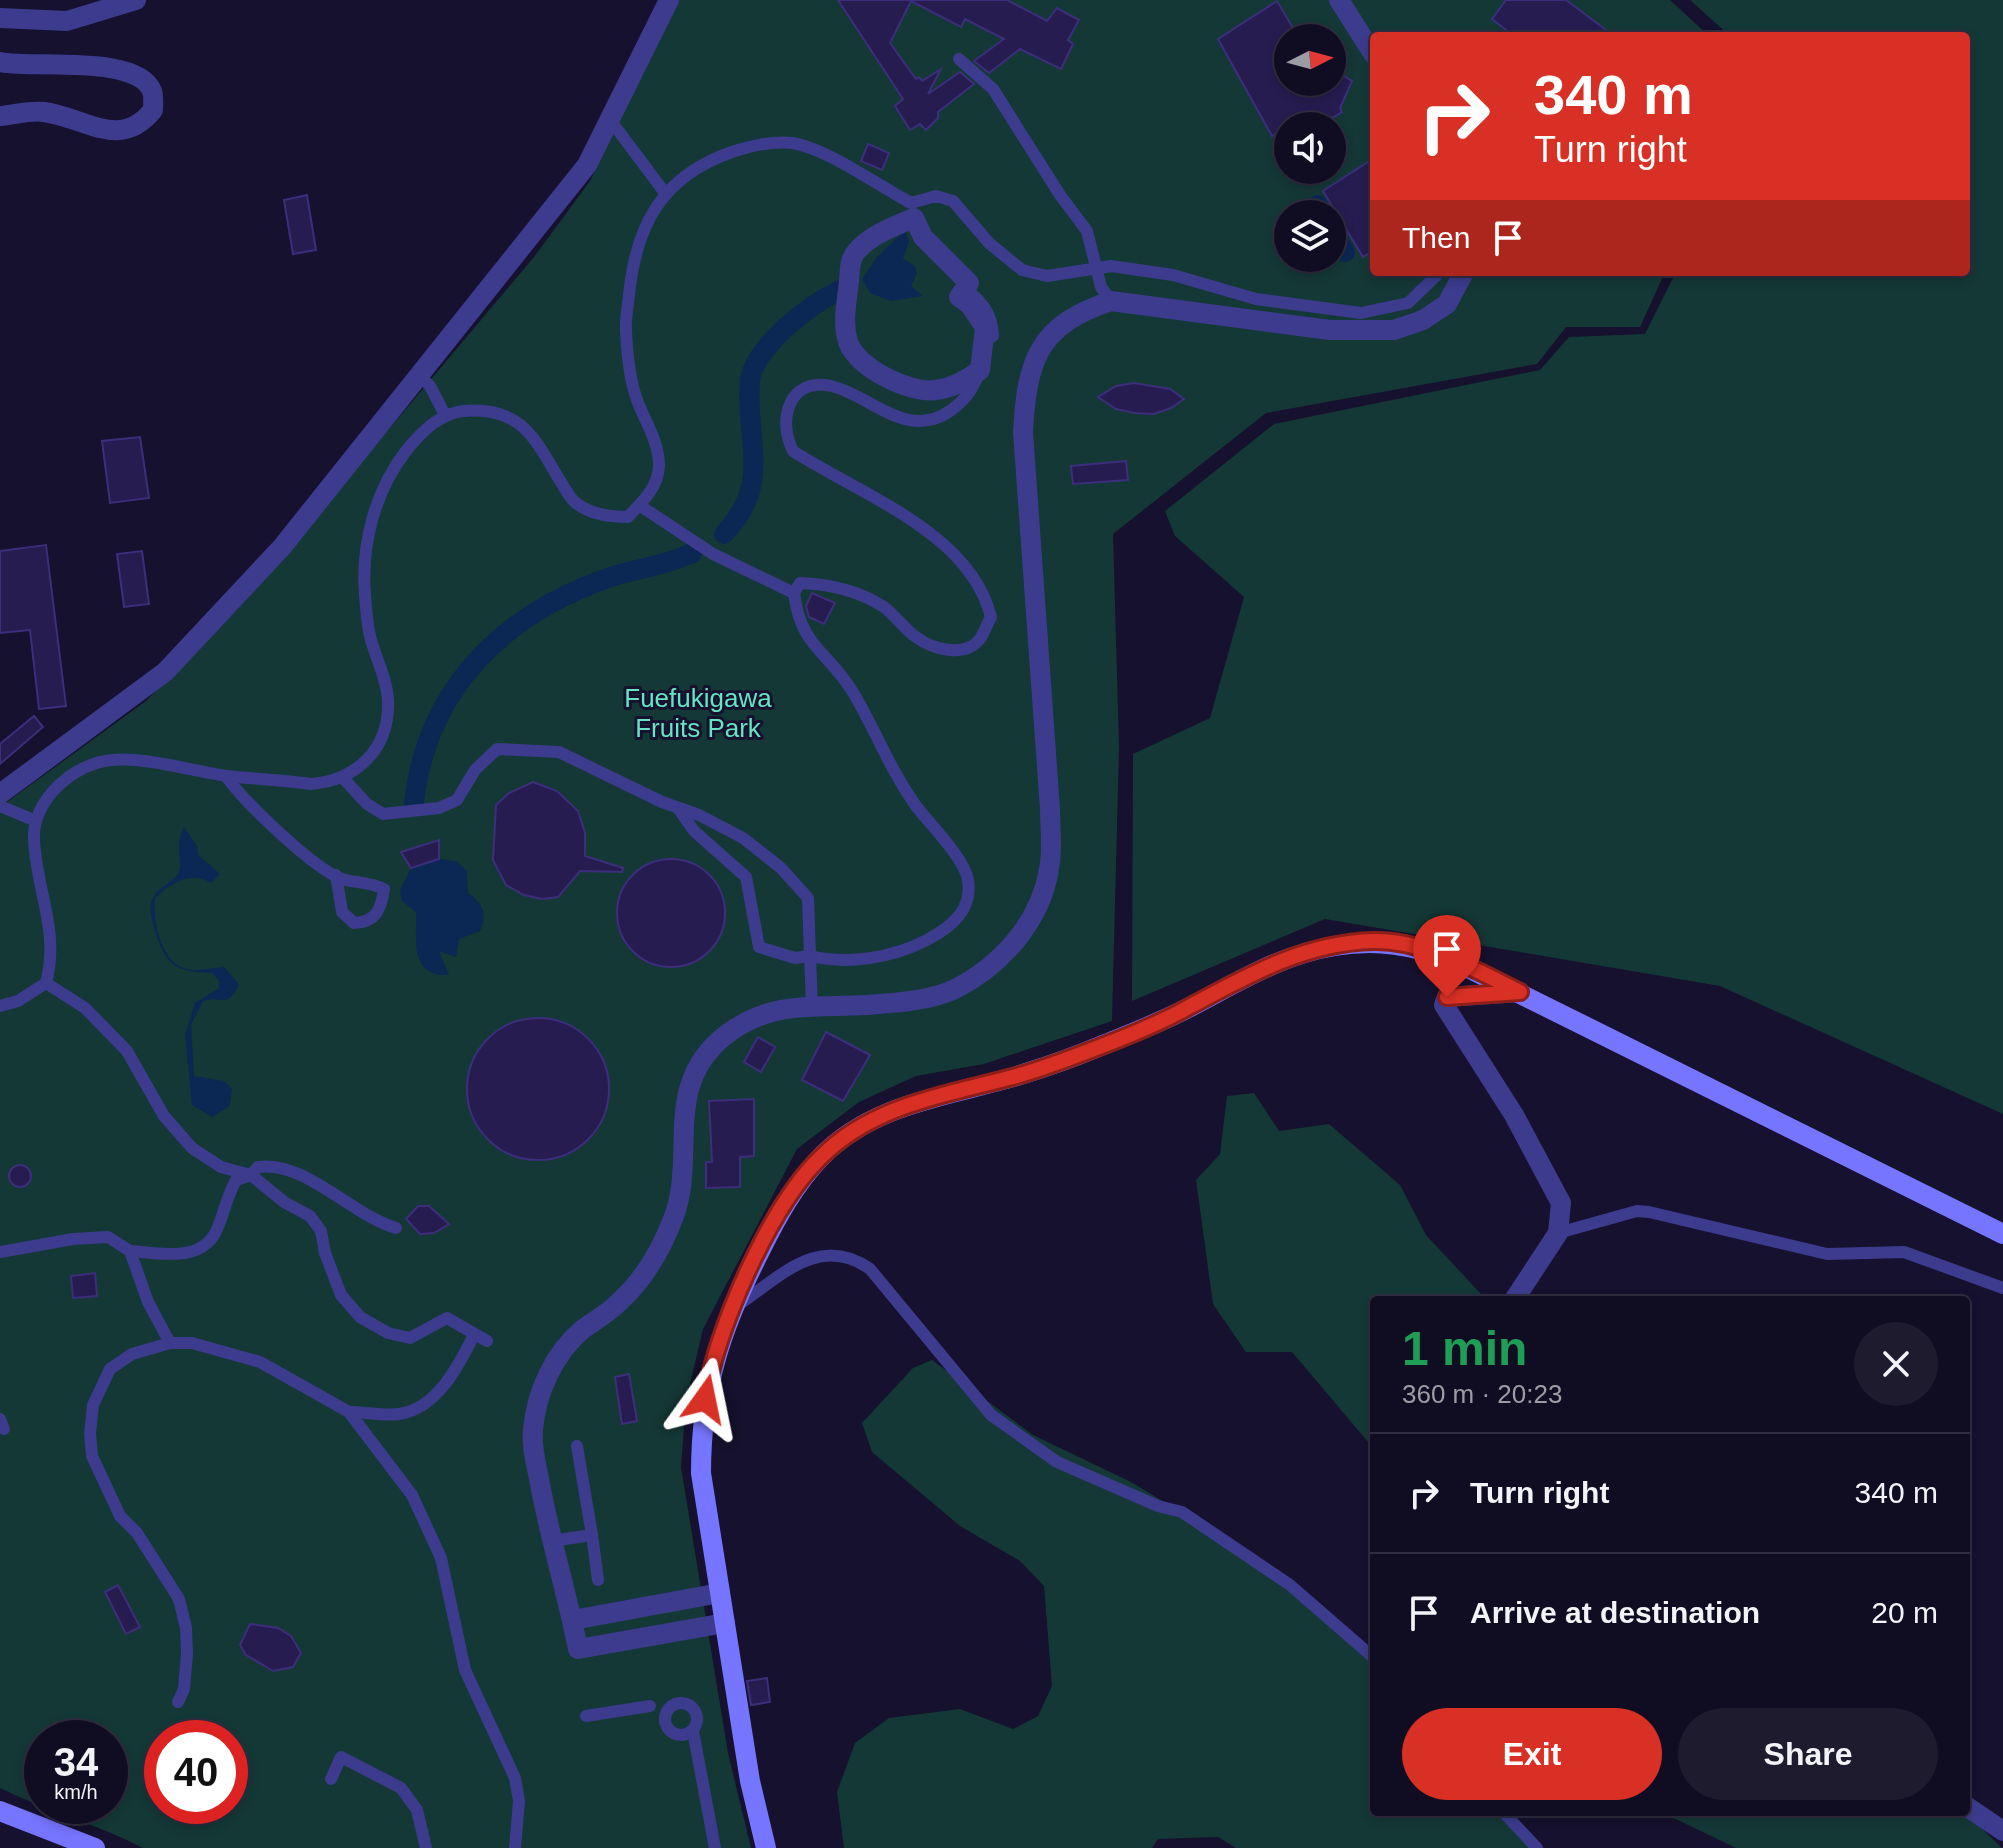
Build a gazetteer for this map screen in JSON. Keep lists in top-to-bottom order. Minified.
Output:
{"parks":["Fuefukigawa Fruits Park"],"north":"right","page":{"turn":["340 m","Turn right"],"then":"Then","heading":["1 min","360 m · 20:23"],"list":[{"name":"Turn right","value":"340 m"},{"name":"Arrive at destination","value":"20 m"}],"buttons":["Exit","Share"],"speed":"34 km/h","limit":"40"}}
